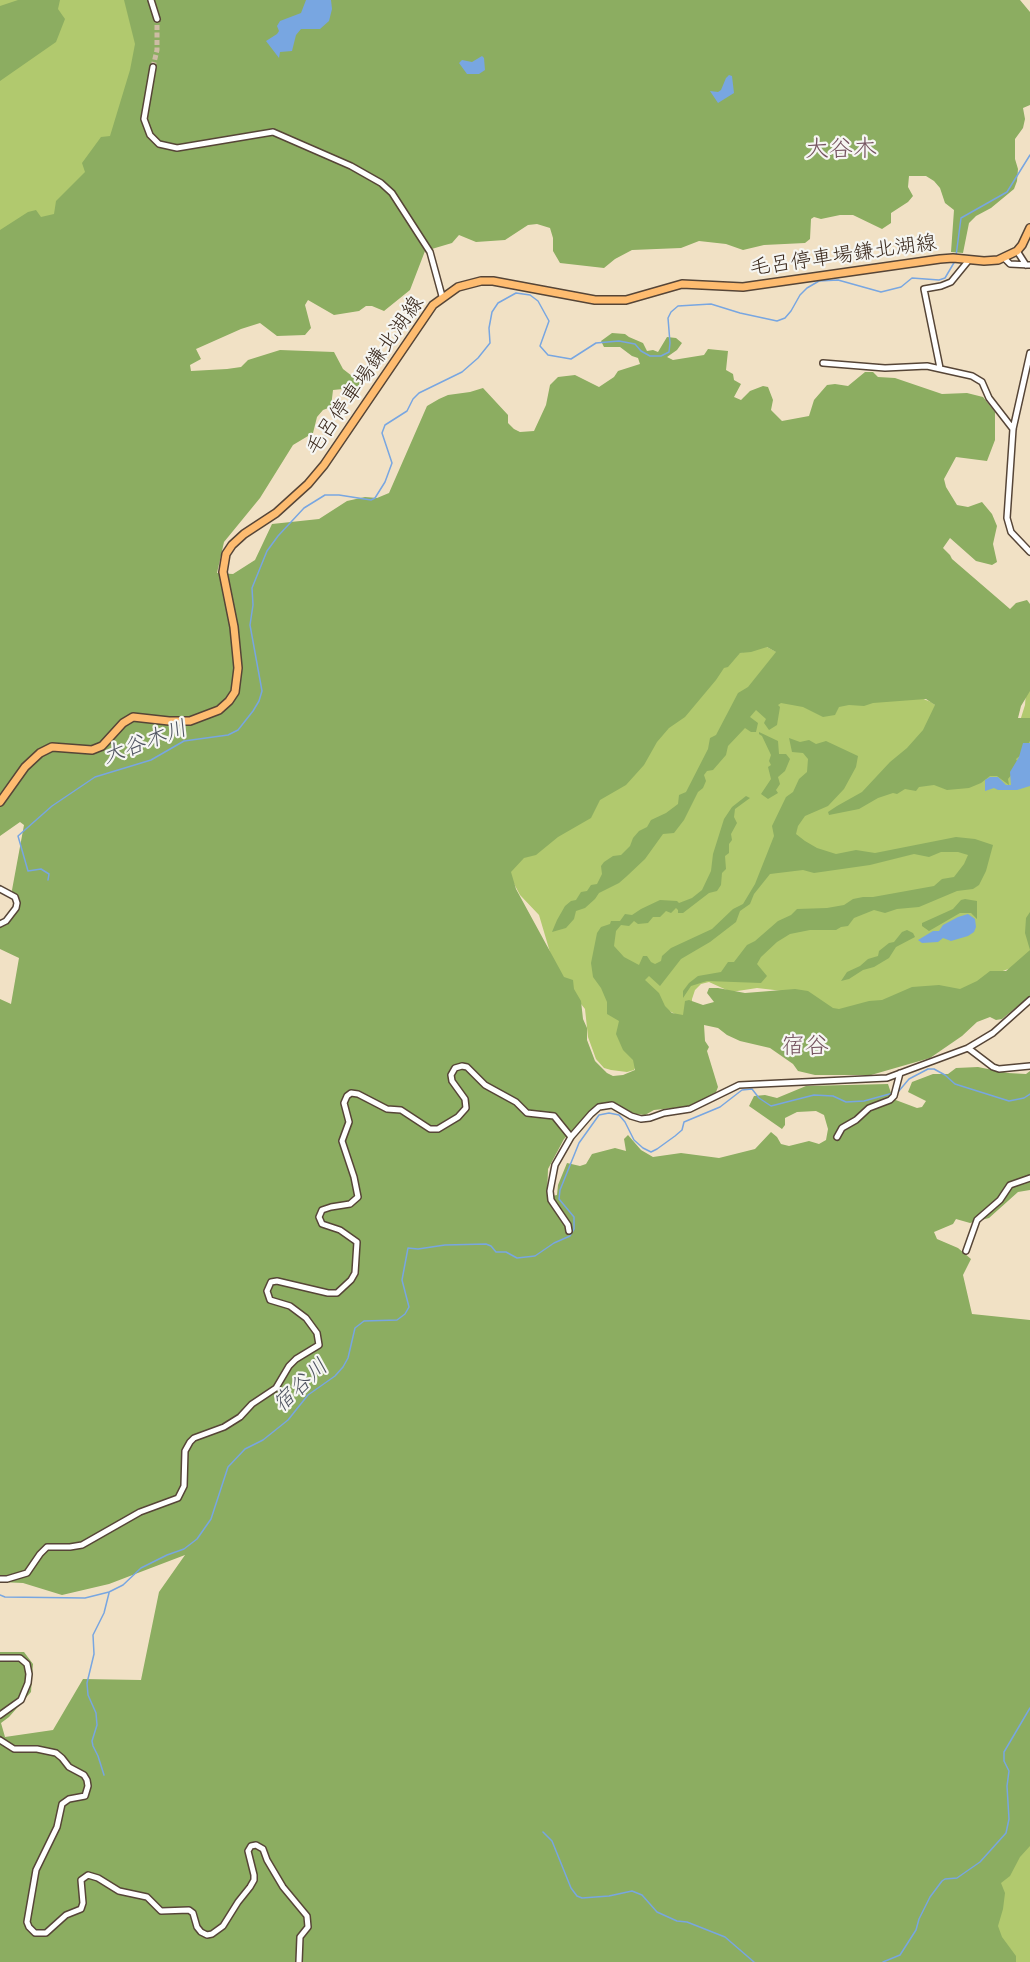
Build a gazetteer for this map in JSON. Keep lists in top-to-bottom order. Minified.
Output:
{"streets":{"main road":["毛呂停車場鎌北湖線"]},"districts":["大谷木","宿谷"],"water":["大谷木川","宿谷川"]}
